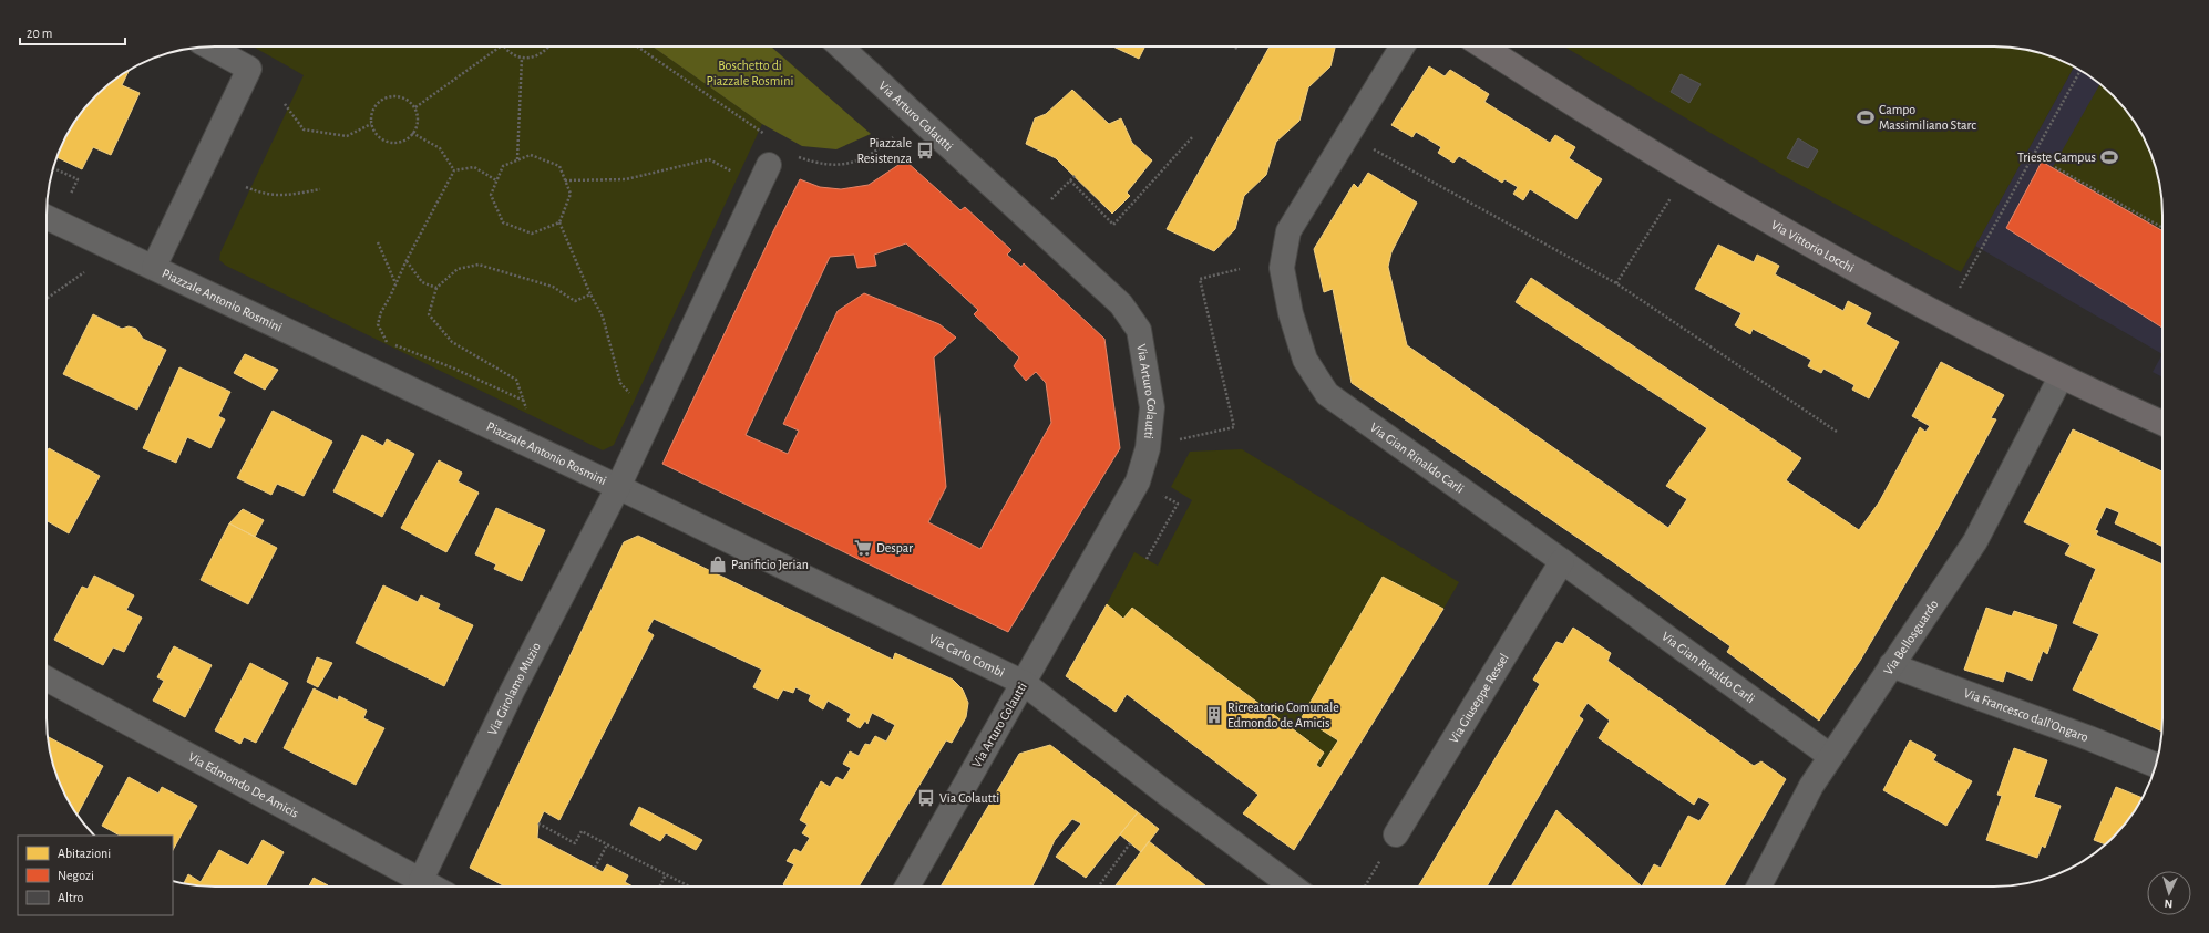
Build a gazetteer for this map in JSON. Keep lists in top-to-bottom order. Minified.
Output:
{"streets":{"main road":["Via Vittorio Locchi"],"street":["Via Arturo Colautti","Piazzale Antonio Rosmini","Via Gian Rinaldo Carli","Via Bellosguardo","Via Carlo Combi","Via Girolamo Muzio","Via Giuseppe Ressel","Via Francesco dall'Ongaro","Via Edmondo De Amicis"]},"crossings":[["Via Arturo Colautti","Via Carlo Combi"],["Via Vittorio Locchi","Via Bellosguardo"],["Piazzale Antonio Rosmini","Via Carlo Combi"],["Piazzale Antonio Rosmini","Via Girolamo Muzio"],["Via Gian Rinaldo Carli","Via Bellosguardo"],["Via Gian Rinaldo Carli","Via Giuseppe Ressel"],["Via Bellosguardo","Via Francesco dall'Ongaro"],["Via Carlo Combi","Via Girolamo Muzio"]],"parks":["Boschetto di Piazzale Rosmini"],"places":{"sports":["Campo Massimiliano Starc","Trieste Campus"],"bus stop":["Piazzale Resistenza","Via Colautti"],"supermarket":["Despar"],"shop":["Panificio Jerian"],"building":["Ricreatorio Comunale Edmondo de Amicis"]},"legend":["Abitazioni","Negozi","Altro"],"scale_bar":"20 m","north":"bottom"}
